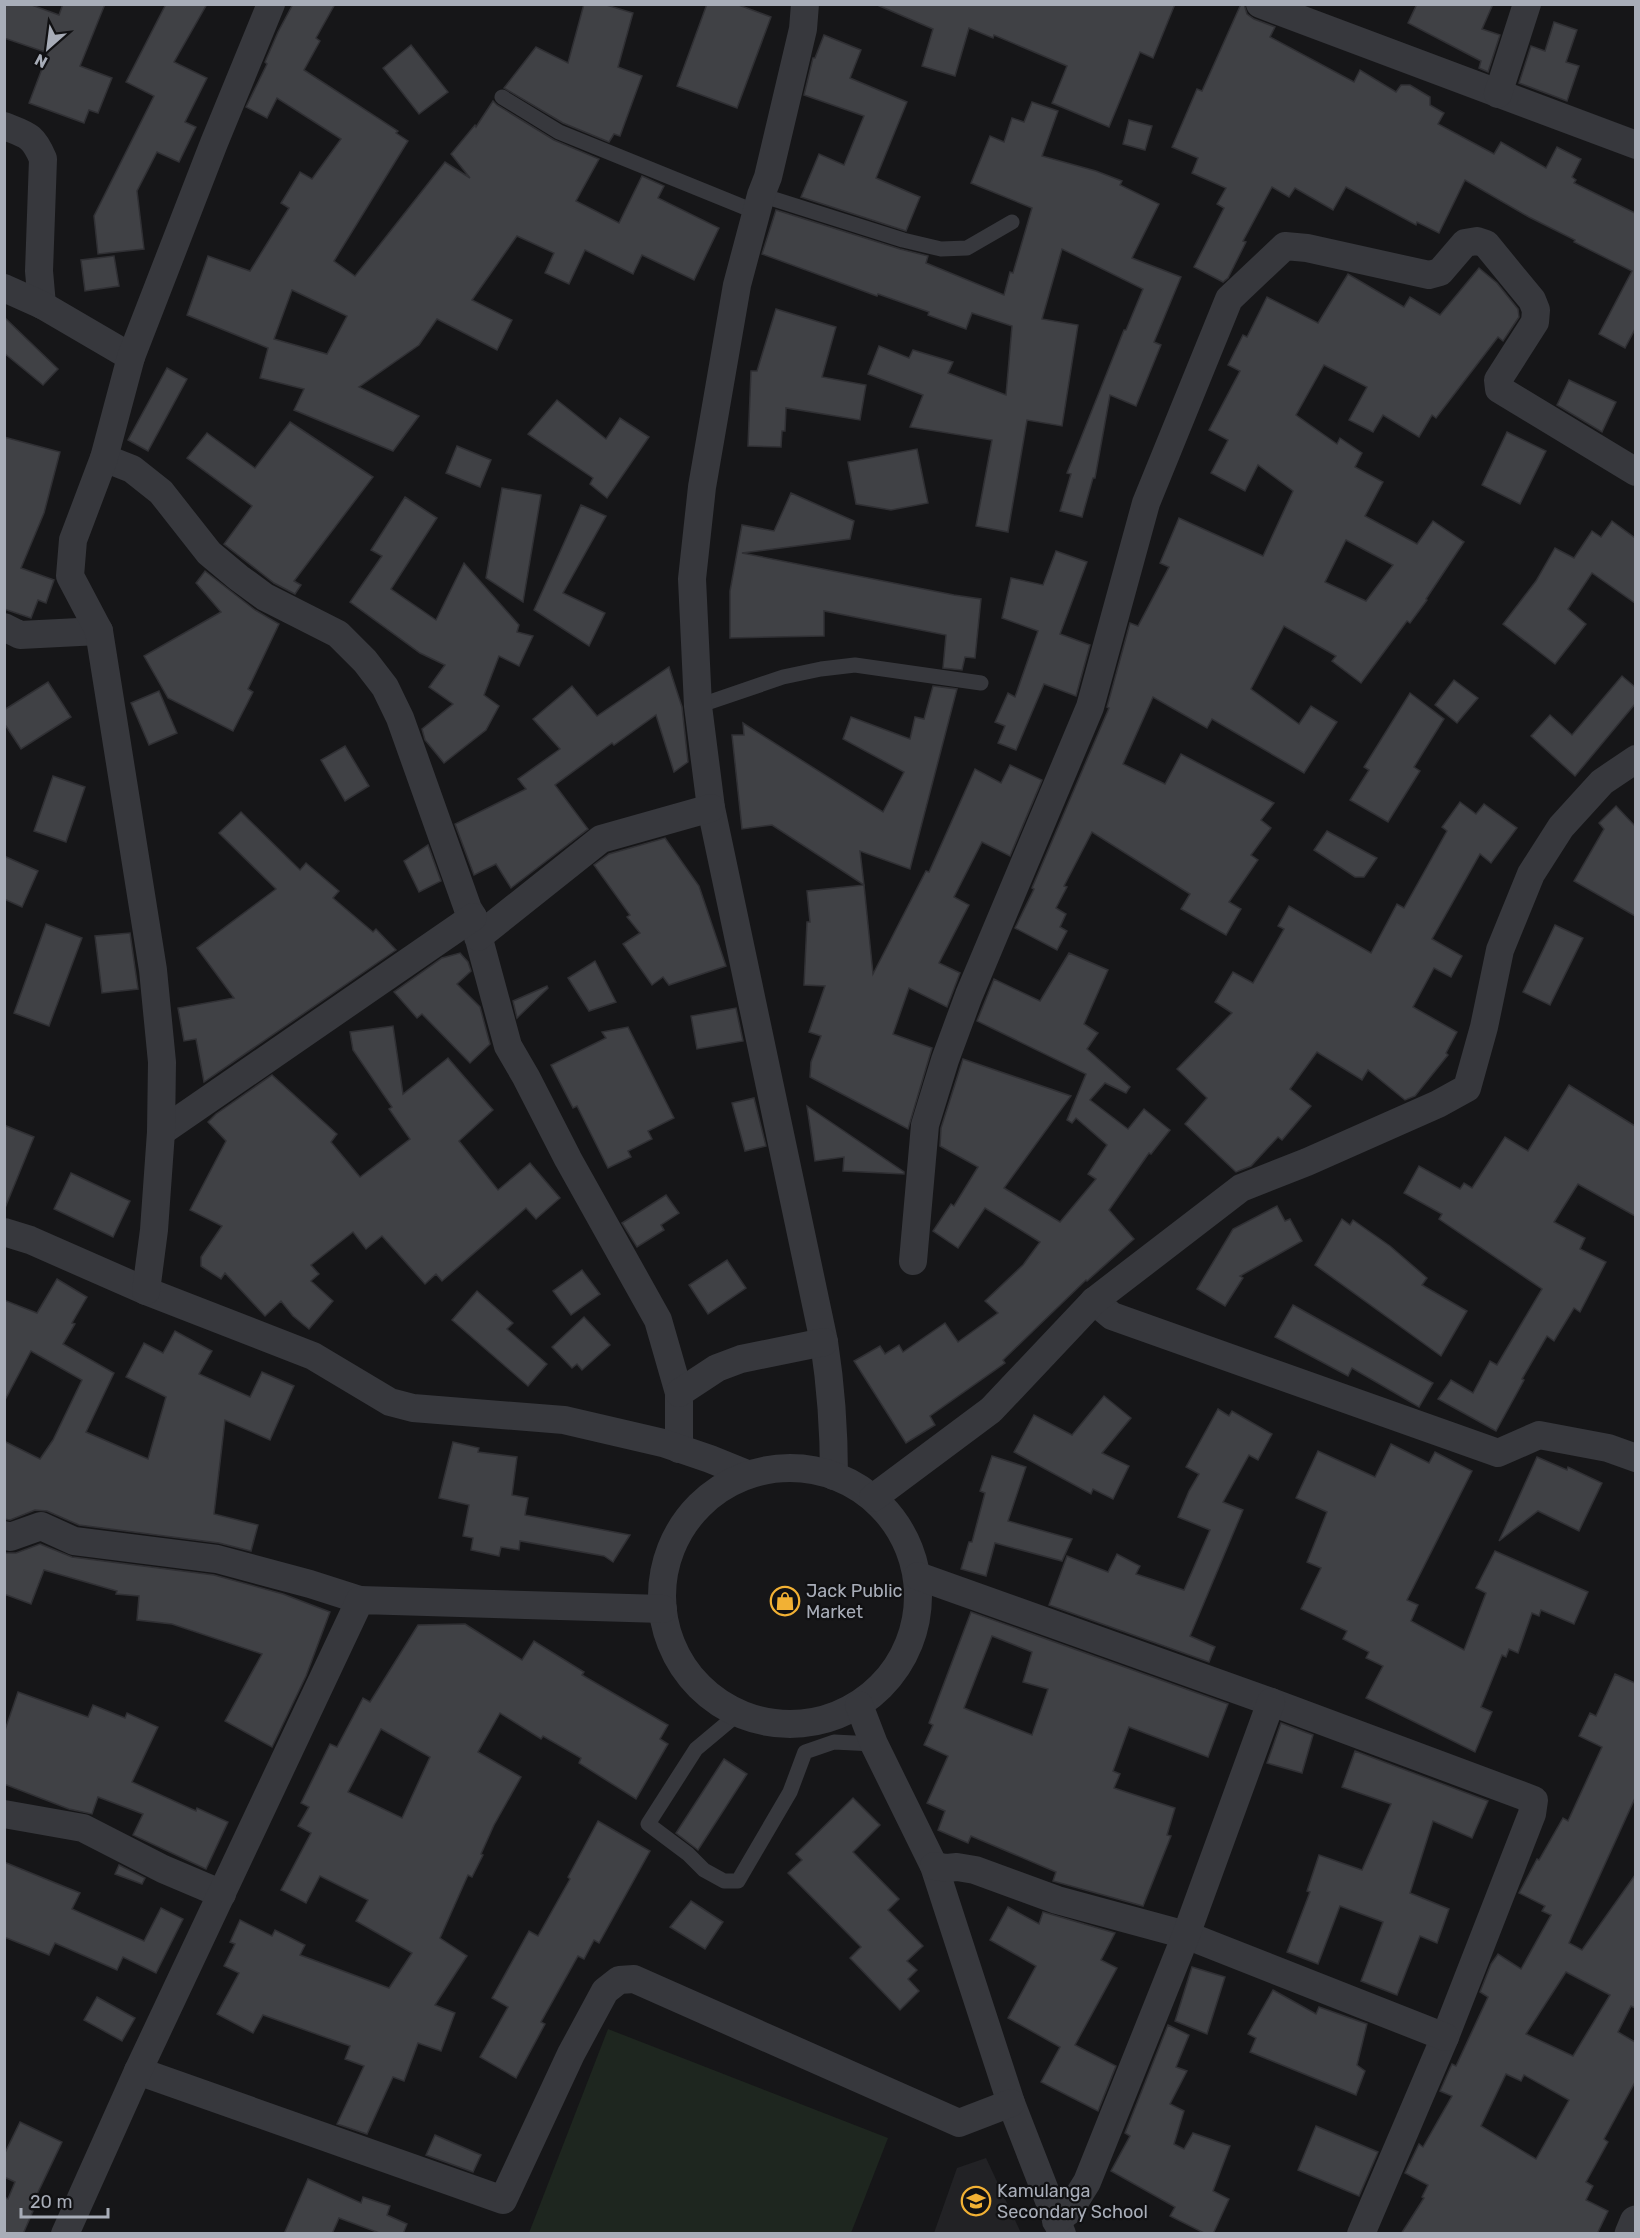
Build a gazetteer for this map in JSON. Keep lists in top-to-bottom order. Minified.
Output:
{"places":{"shop":["Jack Public Market"],"school or university":["Kamulanga Secondary School"]},"scale_bar":"20 m","north":"bottom left"}
